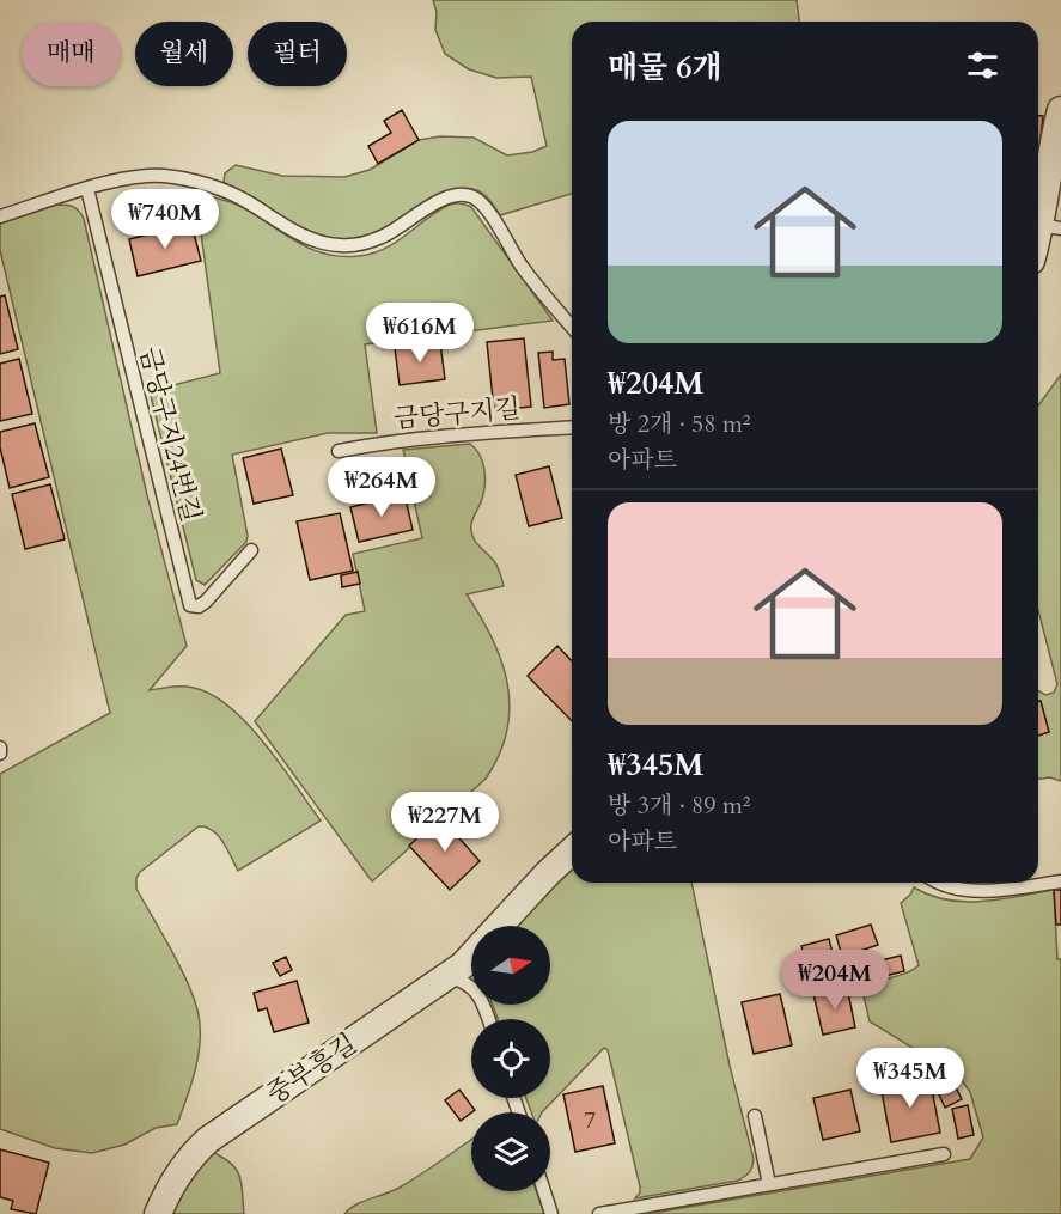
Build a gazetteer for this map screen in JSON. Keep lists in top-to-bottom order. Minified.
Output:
{"streets":{"street":["중부흥길"],"lane":["금당구지길","금당구지24번길"]},"house_numbers":["7"],"north":"right","page":{"chip":["매매","월세","필터"],"heading":"매물 6개","list":[{"name":"₩204M","note":"방 2개 · 58 m² · 아파트"},{"name":"₩345M","note":"방 3개 · 89 m² · 아파트"}],"price":["₩740M","₩616M","₩264M","₩227M","₩204M","₩345M"]}}
